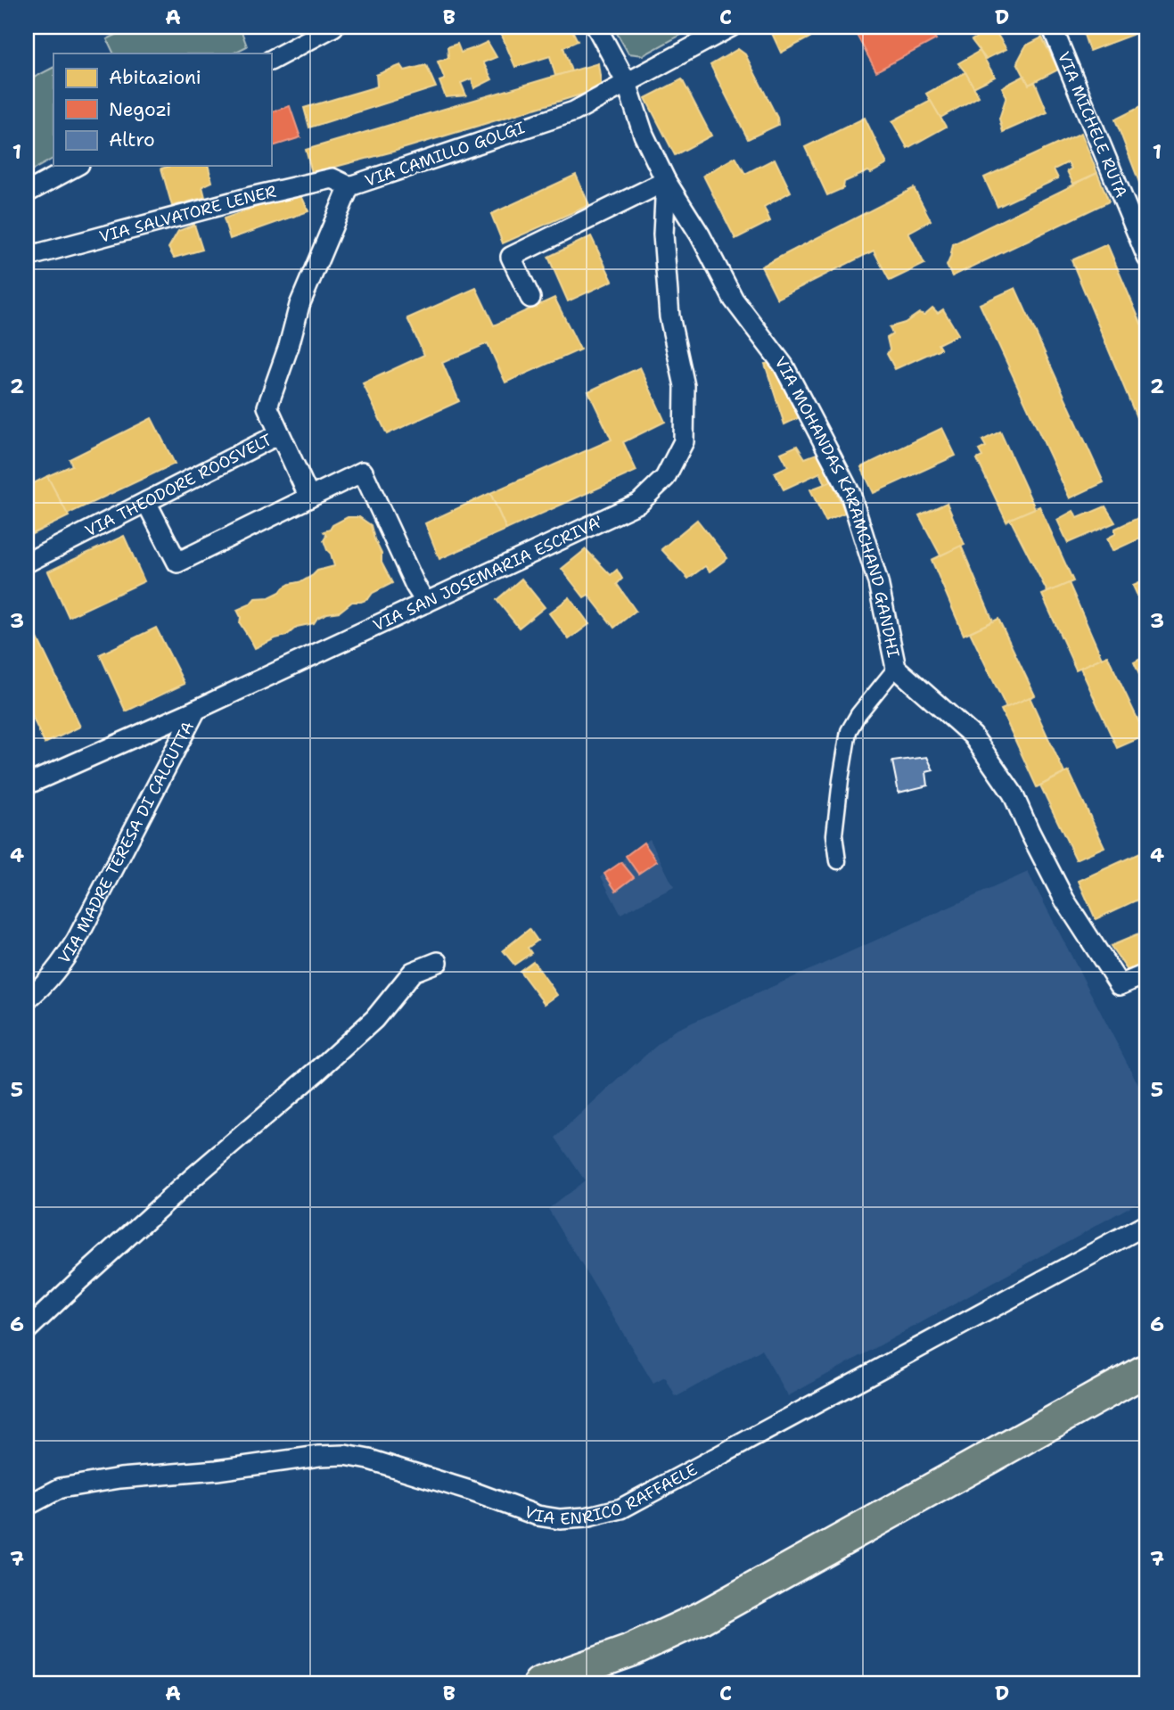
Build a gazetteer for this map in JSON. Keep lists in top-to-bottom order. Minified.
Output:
{"streets":{"street":["VIA MICHELE RUTA","VIA CAMILLO GOLGI","VIA SALVATORE LENER","VIA THEODORE ROOSVELT","VIA MOHANDAS KARAMCHAND GANDHI","VIA SAN JOSEMARIA ESCRIVA'","VIA MADRE TERESA DI CALCUTTA","VIA ENRICO RAFFAELE"]},"crossings":[["VIA CAMILLO GOLGI","VIA SALVATORE LENER"],["VIA CAMILLO GOLGI","VIA THEODORE ROOSVELT"],["VIA CAMILLO GOLGI","VIA SAN JOSEMARIA ESCRIVA'"],["VIA MOHANDAS KARAMCHAND GANDHI","VIA SAN JOSEMARIA ESCRIVA'"],["VIA SAN JOSEMARIA ESCRIVA'","VIA MADRE TERESA DI CALCUTTA"]],"legend":["Abitazioni","Negozi","Altro"],"grid":{"columns":["A","B","C","D"],"rows":["1","2","3","4","5","6","7"]}}
